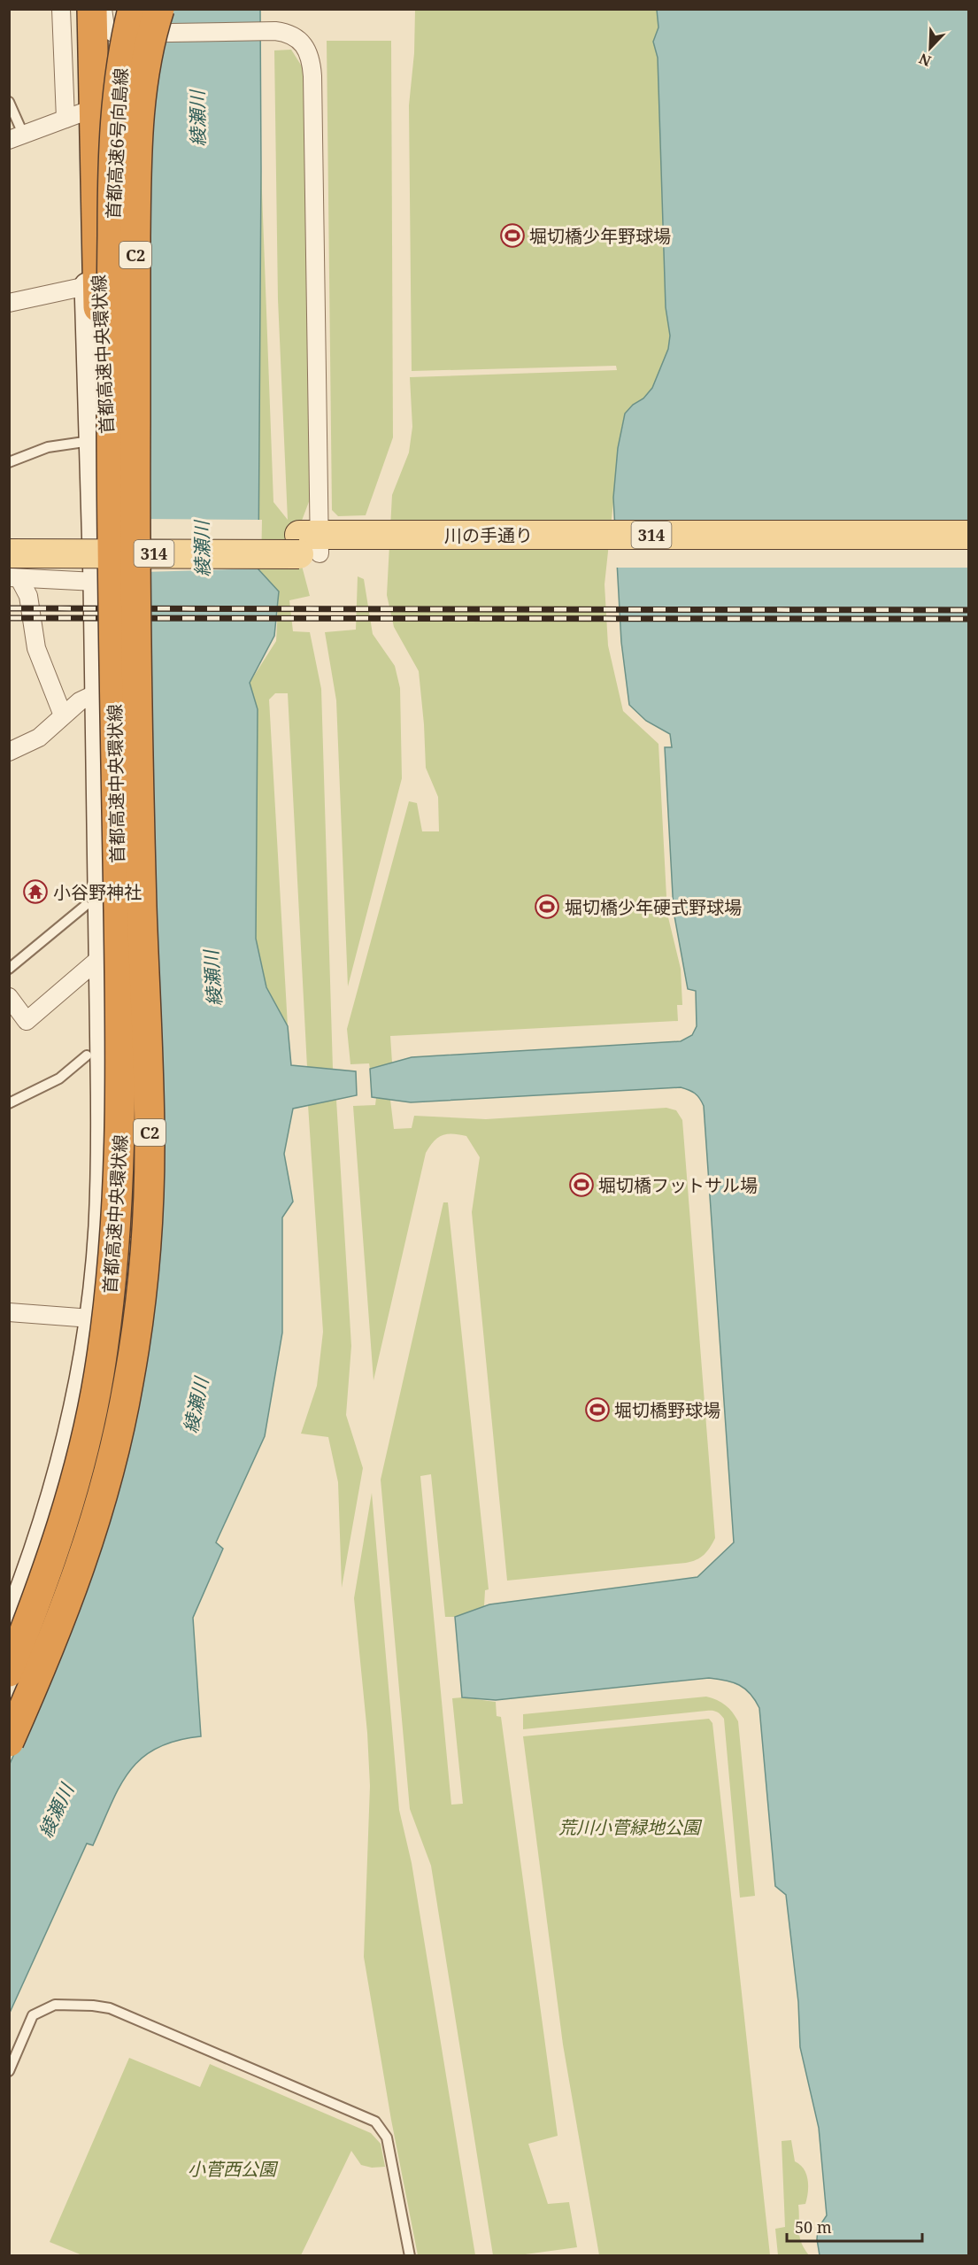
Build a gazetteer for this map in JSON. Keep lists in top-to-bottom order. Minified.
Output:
{"streets":{"highway":["首都高速6号向島線","C2","首都高速中央環状線"],"main road":["川の手通り","314"]},"crossings":[["首都高速6号向島線","首都高速中央環状線"]],"water":["綾瀬川"],"parks":["荒川小菅緑地公園","小菅西公園"],"places":{"sports":["堀切橋少年野球場","堀切橋少年硬式野球場","堀切橋フットサル場","堀切橋野球場"],"temple":["小谷野神社"]},"scale_bar":"50 m","north":"bottom left"}
